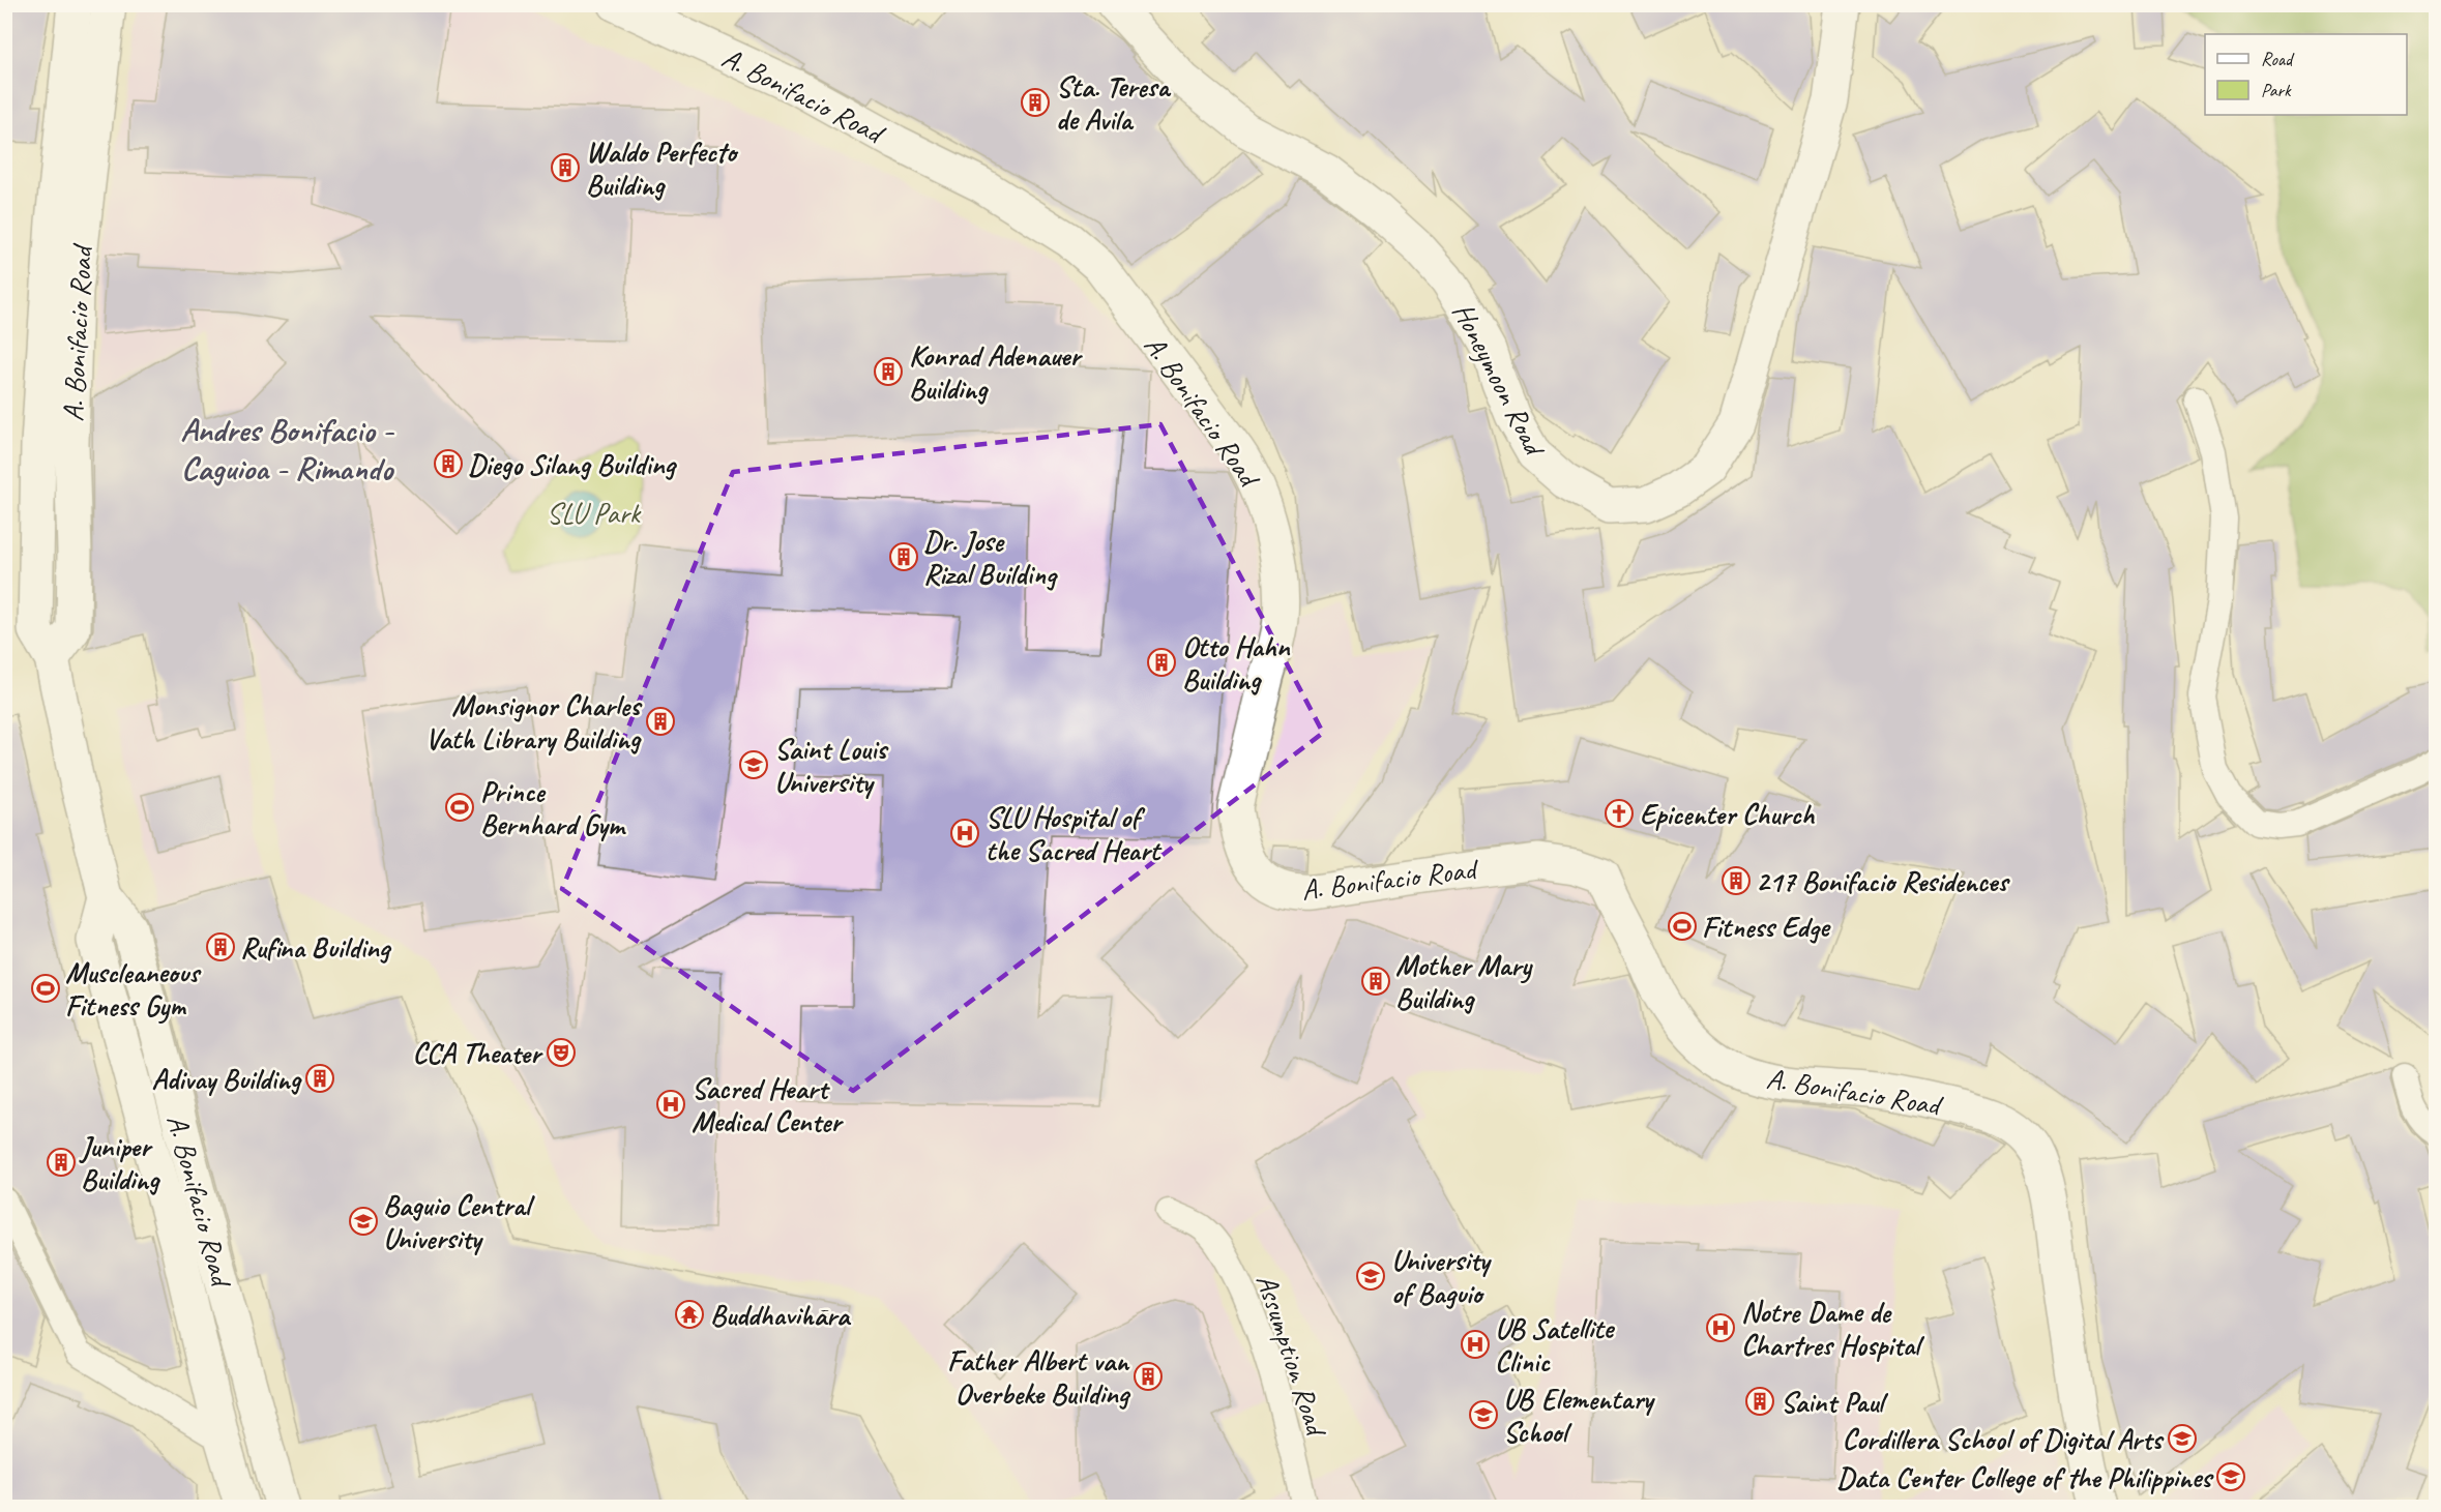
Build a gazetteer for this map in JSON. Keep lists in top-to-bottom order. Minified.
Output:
{"streets":{"main road":["A. Bonifacio Road","Honeymoon Road"],"street":["Assumption Road"]},"districts":["Andres Bonifacio - Caguioa - Rimando"],"parks":["SLU Park"],"places":{"building":["Sta. Teresa de Avila","Waldo Perfecto Building","Konrad Adenauer Building","Diego Silang Building","Dr. Jose Rizal Building","Otto Hahn Building","Monsignor Charles Vath Library Building","217 Bonifacio Residences","Rufina Building","Mother Mary Building","Adivay Building","Juniper Building","Father Albert van Overbeke Building","Saint Paul"],"school or university":["Saint Louis University","Baguio Central University","University of Baguio","UB Elementary School","Cordillera School of Digital Arts","Data Center College of the Philippines"],"sports":["Prince Bernhard Gym","Fitness Edge","Muscleaneous Fitness Gym"],"church":["Epicenter Church"],"hospital":["SLU Hospital of the Sacred Heart","Sacred Heart Medical Center","Notre Dame de Chartres Hospital","UB Satellite Clinic"],"theatre":["CCA Theater"],"temple":["Buddhavihāra"]},"legend":["Road","Park"]}
